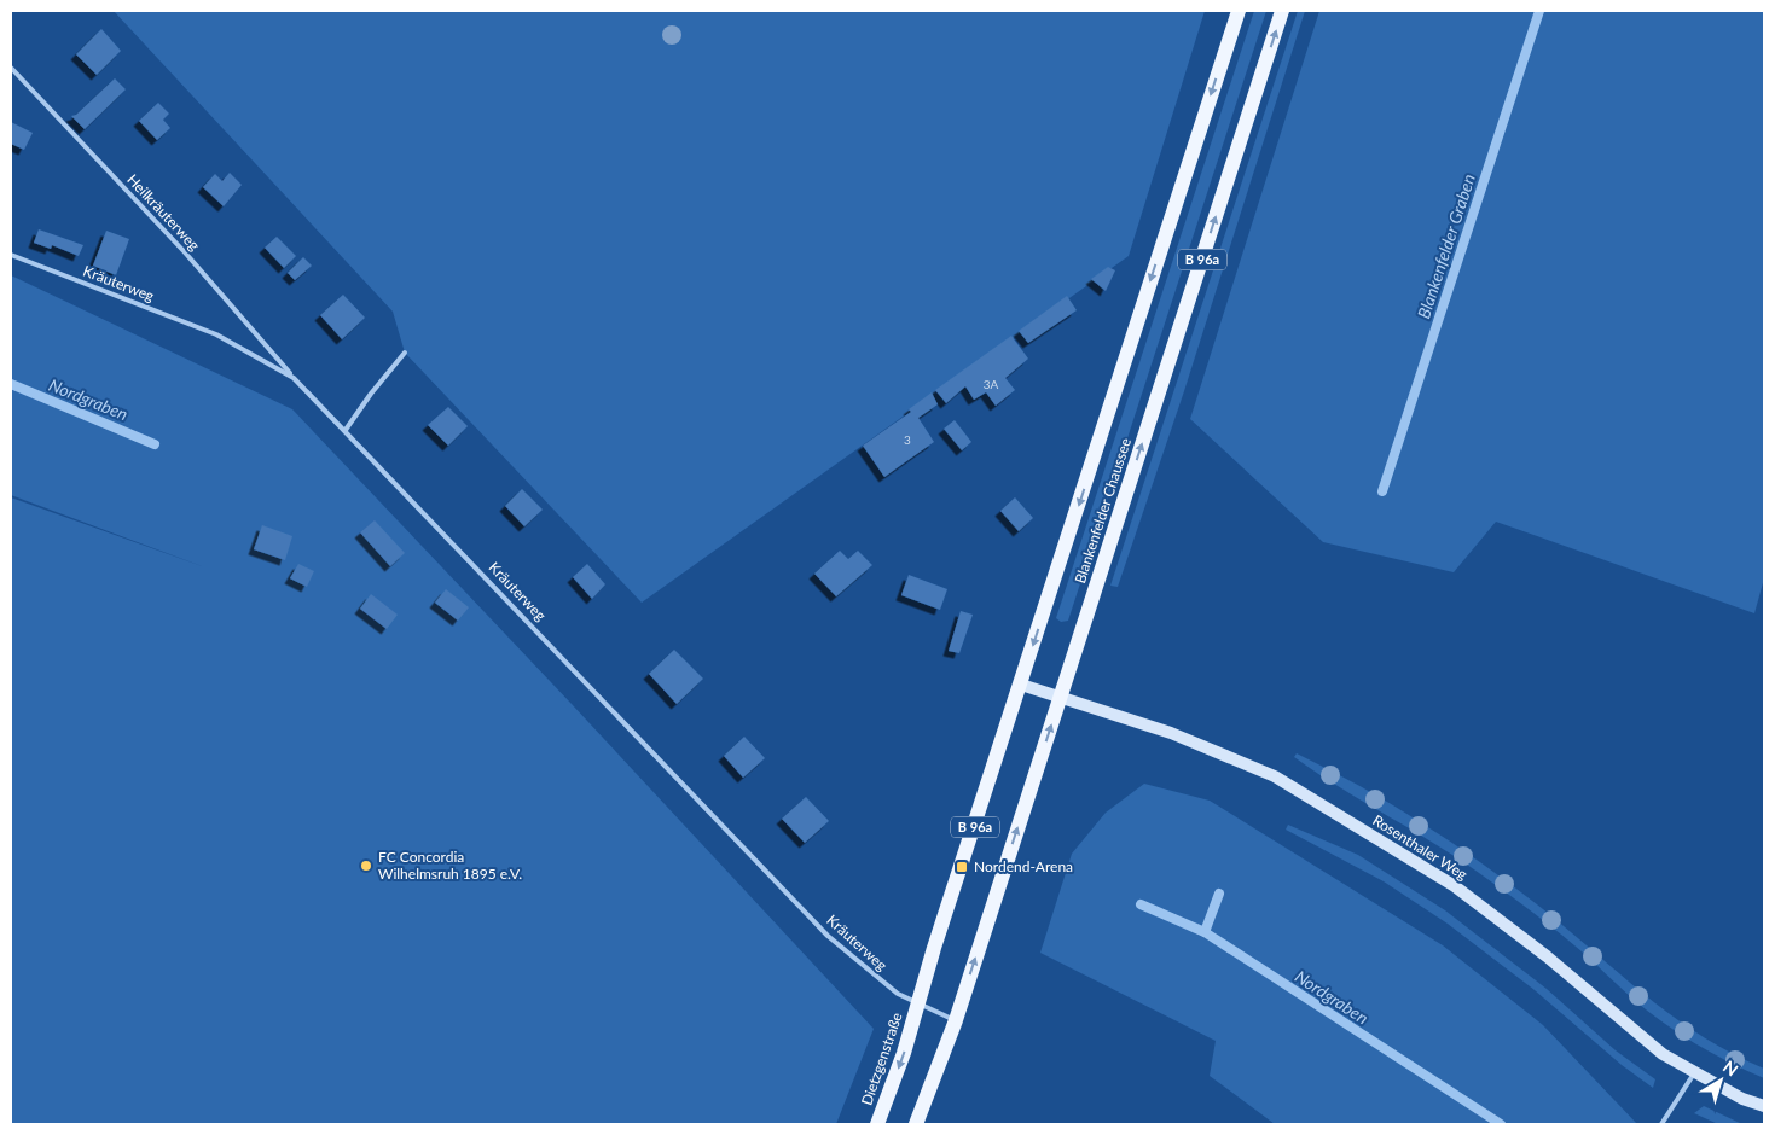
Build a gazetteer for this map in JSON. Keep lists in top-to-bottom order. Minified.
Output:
{"streets":{"main road":["B 96a","Blankenfelder Chaussee","Rosenthaler Weg","Dietzgenstraße"],"lane":["Heilkräuterweg","Kräuterweg"]},"crossings":[["Heilkräuterweg","Kräuterweg"],["B 96a","Kräuterweg"],["B 96a","Blankenfelder Chaussee"],["Kräuterweg","Blankenfelder Chaussee"],["Kräuterweg","Dietzgenstraße"],["Blankenfelder Chaussee","Rosenthaler Weg"],["Blankenfelder Chaussee","Dietzgenstraße"]],"water":["Blankenfelder Graben","Nordgraben"],"places":{"other":["FC Concordia Wilhelmsruh 1895 e.V."],"transit":["Nordend-Arena"]},"house_numbers":["3A","3"],"north":"top right"}
